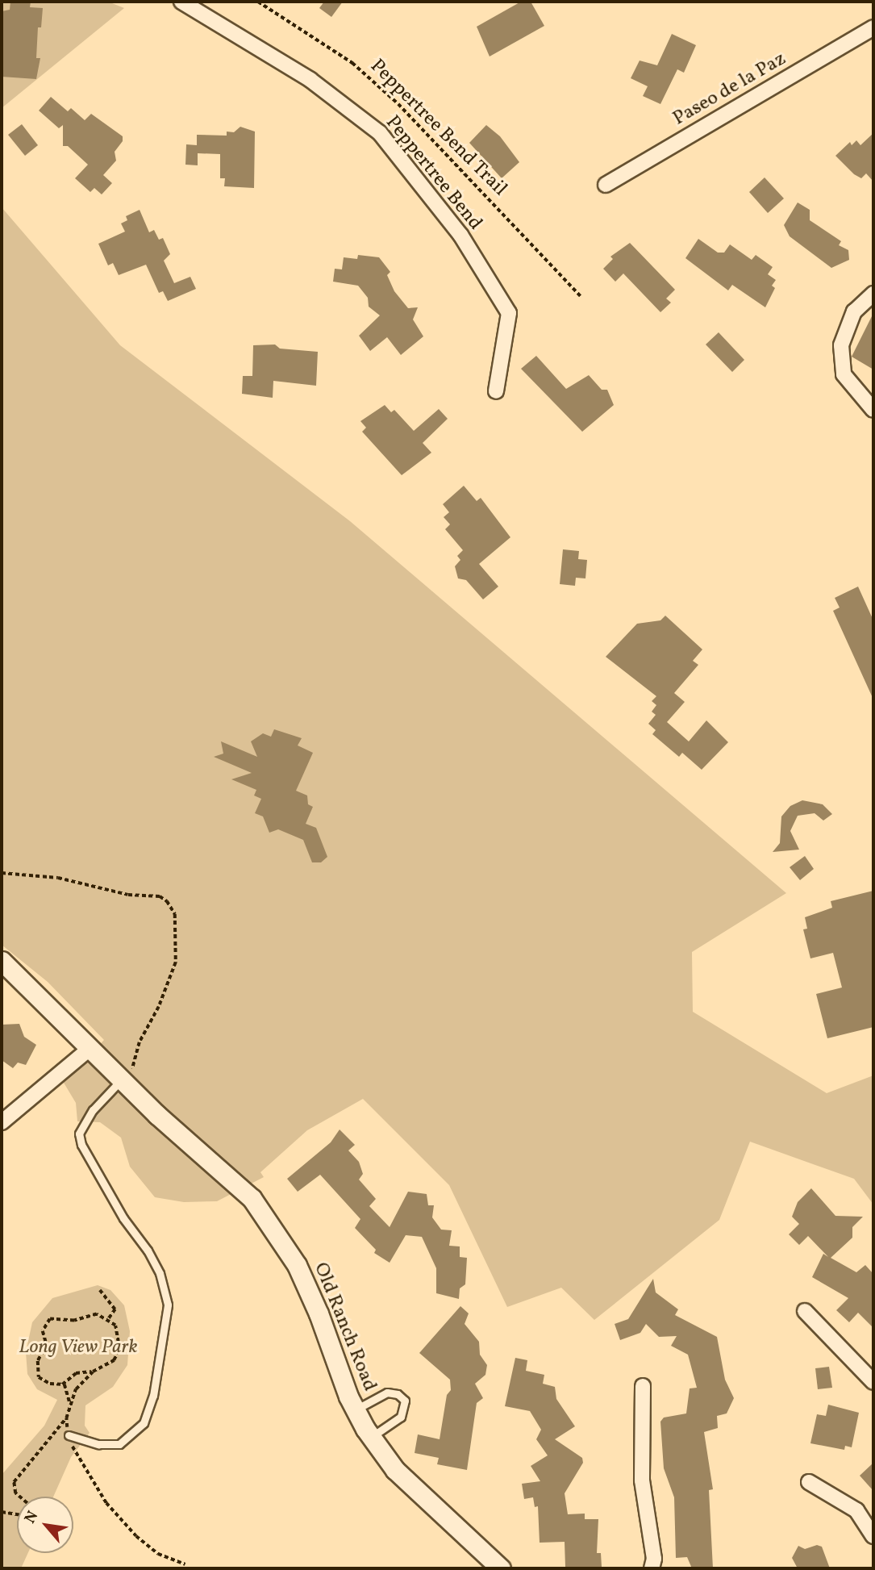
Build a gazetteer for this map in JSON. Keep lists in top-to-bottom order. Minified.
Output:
{"streets":{"street":["Paseo de la Paz","Peppertree Bend","Old Ranch Road"],"path":["Peppertree Bend Trail"]},"parks":["Long View Park"],"north":"top left"}
